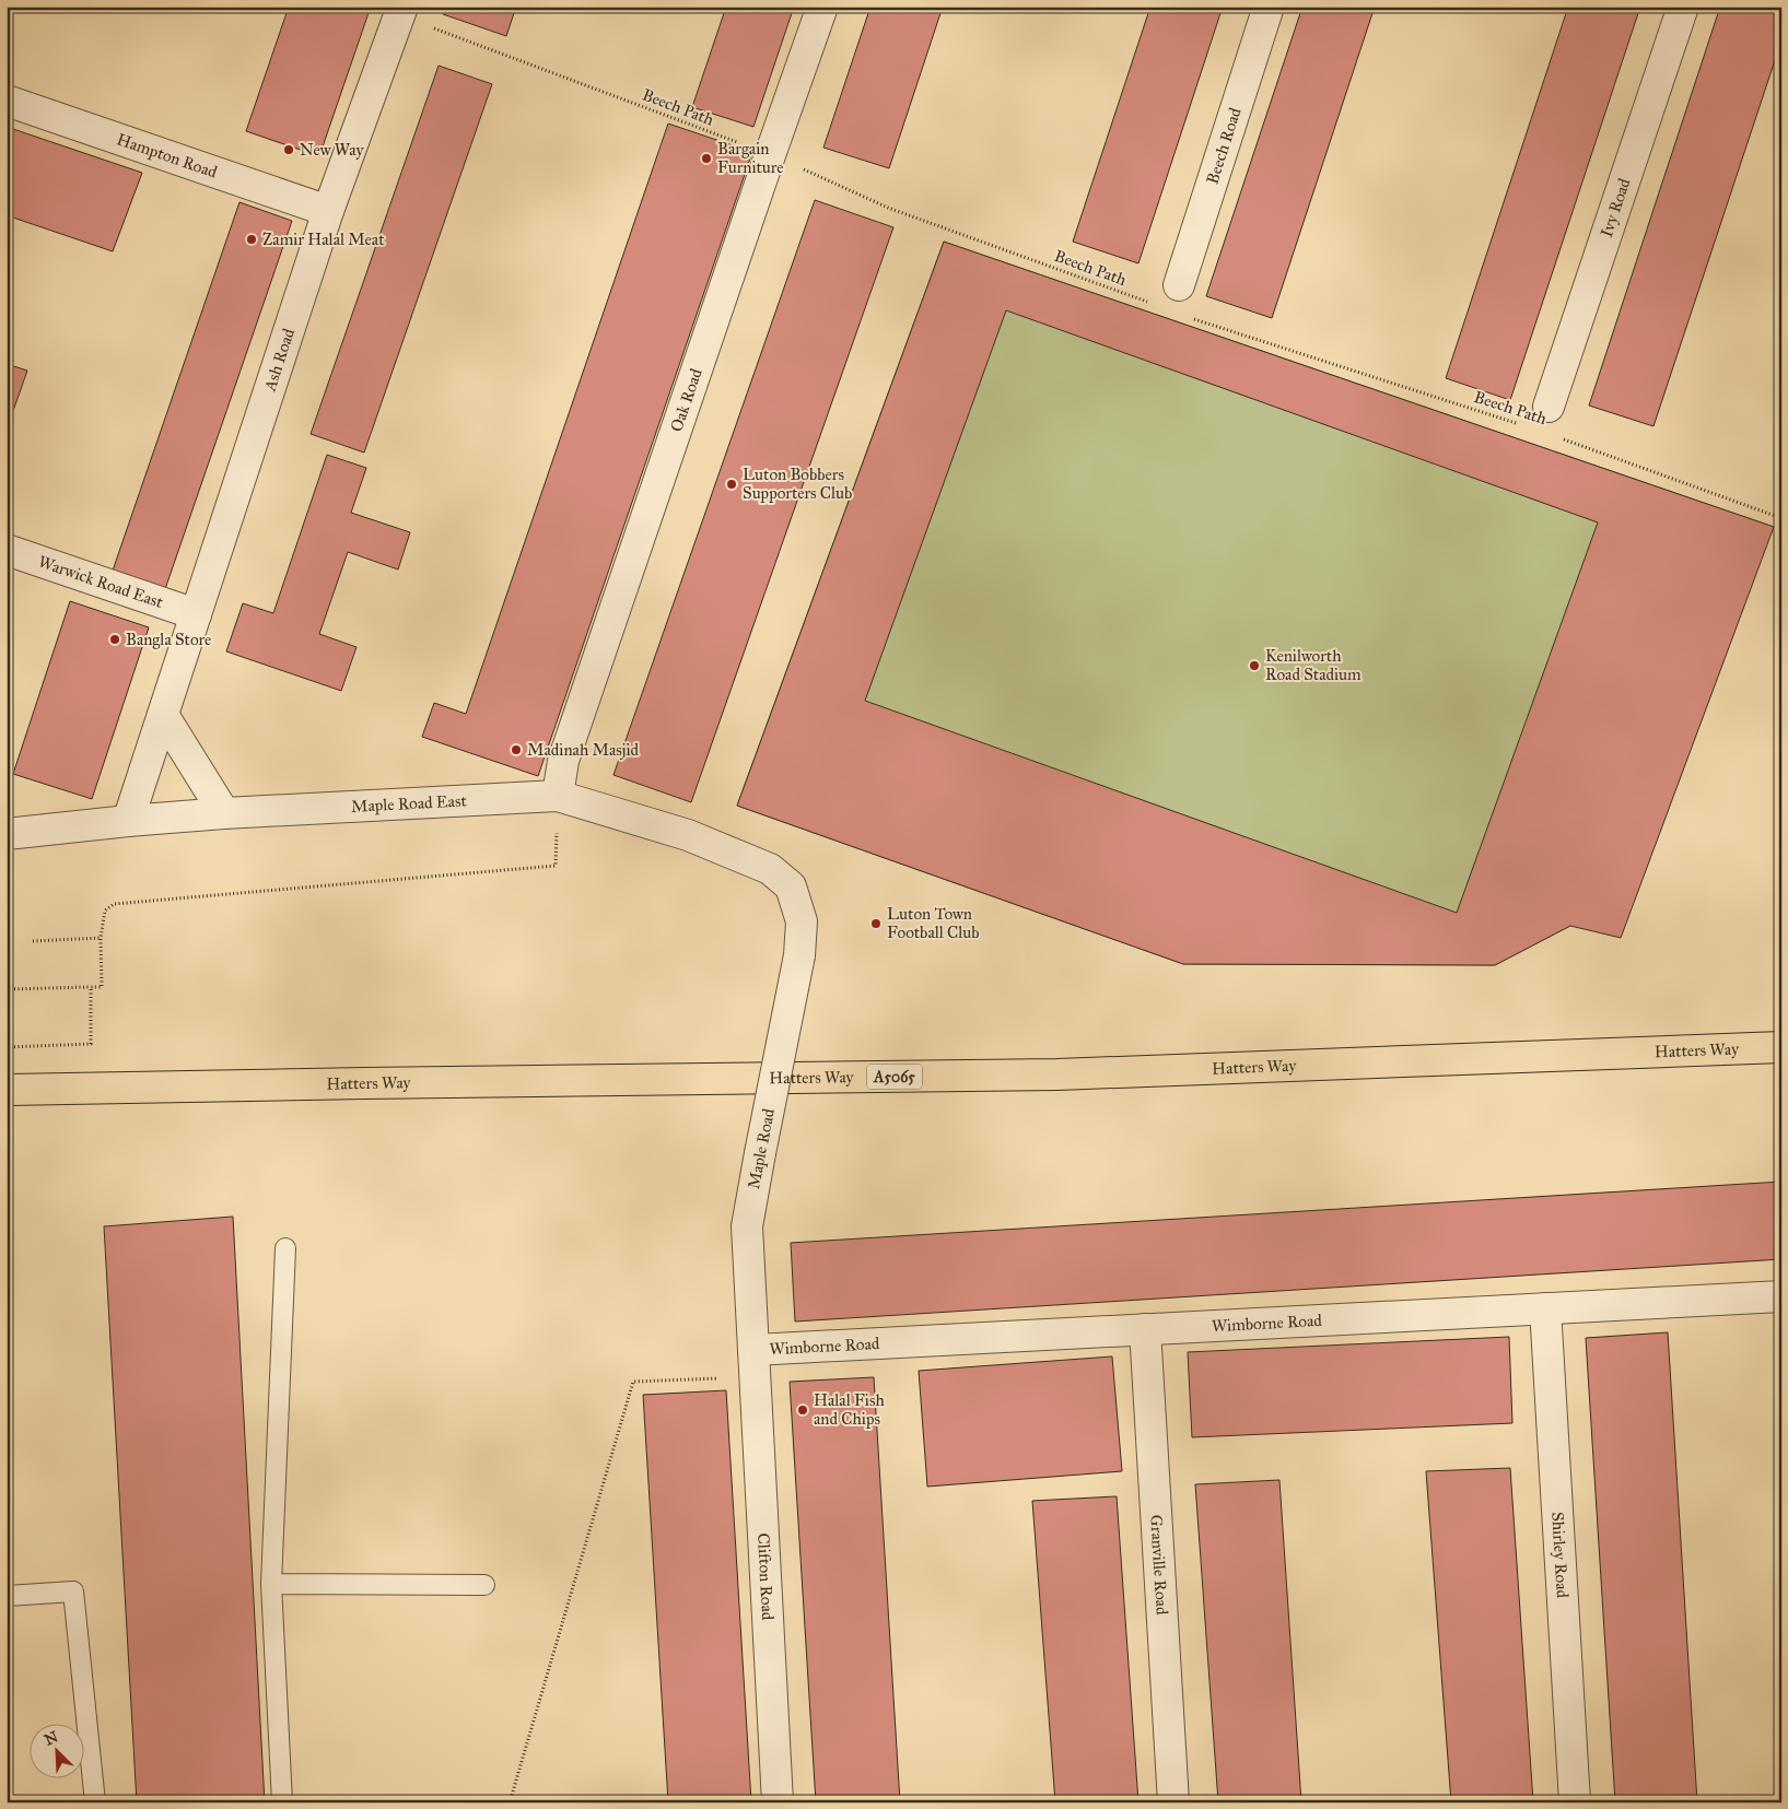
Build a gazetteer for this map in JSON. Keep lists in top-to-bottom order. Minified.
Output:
{"streets":{"main road":["Hatters Way","A5065"],"street":["Beech Road","Hampton Road","Ivy Road","Ash Road","Oak Road","Warwick Road East","Maple Road East","Maple Road","Wimborne Road","Shirley Road","Granville Road","Clifton Road"],"path":["Beech Path"]},"crossings":[["Beech Path","Ash Road"],["Beech Path","Oak Road"],["Hampton Road","Ash Road"],["Ash Road","Warwick Road East"],["Ash Road","Maple Road East"],["Oak Road","Maple Road East"],["Maple Road East","Maple Road"],["Maple Road","Wimborne Road"],["Maple Road","Clifton Road"],["Wimborne Road","Shirley Road"],["Wimborne Road","Granville Road"],["Wimborne Road","Clifton Road"]],"places":["New Way","Bargain Furniture","Zamir Halal Meat","Luton Bobbers Supporters Club","Bangla Store","Kenilworth Road Stadium","Madinah Masjid","Luton Town Football Club","Halal Fish and Chips"],"north":"top left"}
